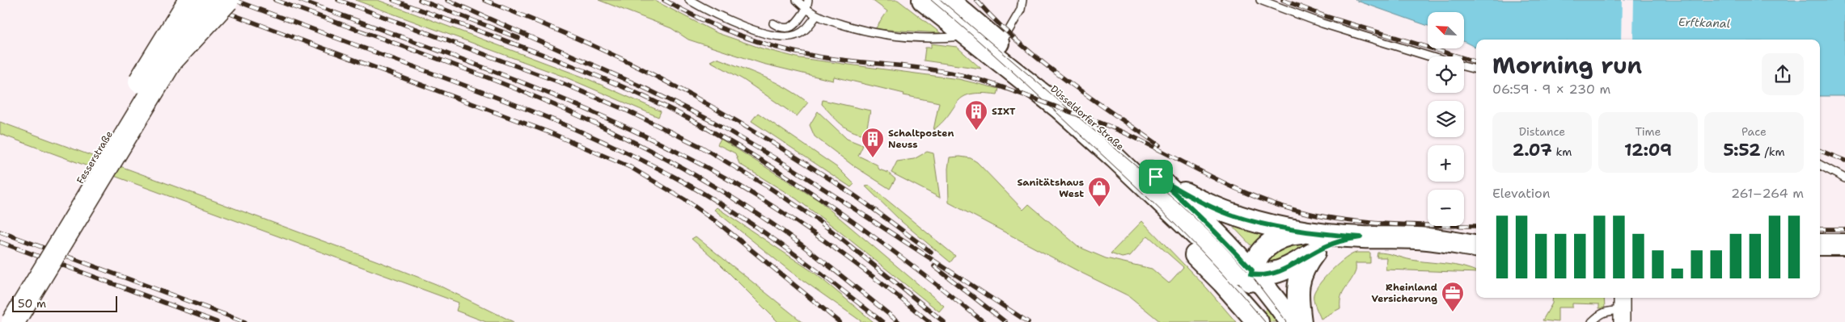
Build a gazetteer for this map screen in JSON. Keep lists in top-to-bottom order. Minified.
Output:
{"streets":{"main road":["Düsseldorfer Straße","Fesserstraße"]},"water":["Erftkanal"],"places":{"building":["SIXT","Schaltposten Neuss"],"shop":["Sanitätshaus West"],"office":["Rheinland Versicherung"]},"scale_bar":"50 m","north":"top left","page":{"map_buttons":["+","−"],"heading":["Morning run","06:59 · 9 × 230 m"],"stats":[["Distance","2.07 km"],["Time","12:09"],["Pace","5:52 /km"]],"chart":["Elevation","261–264 m"],"scale":"50 m"}}
